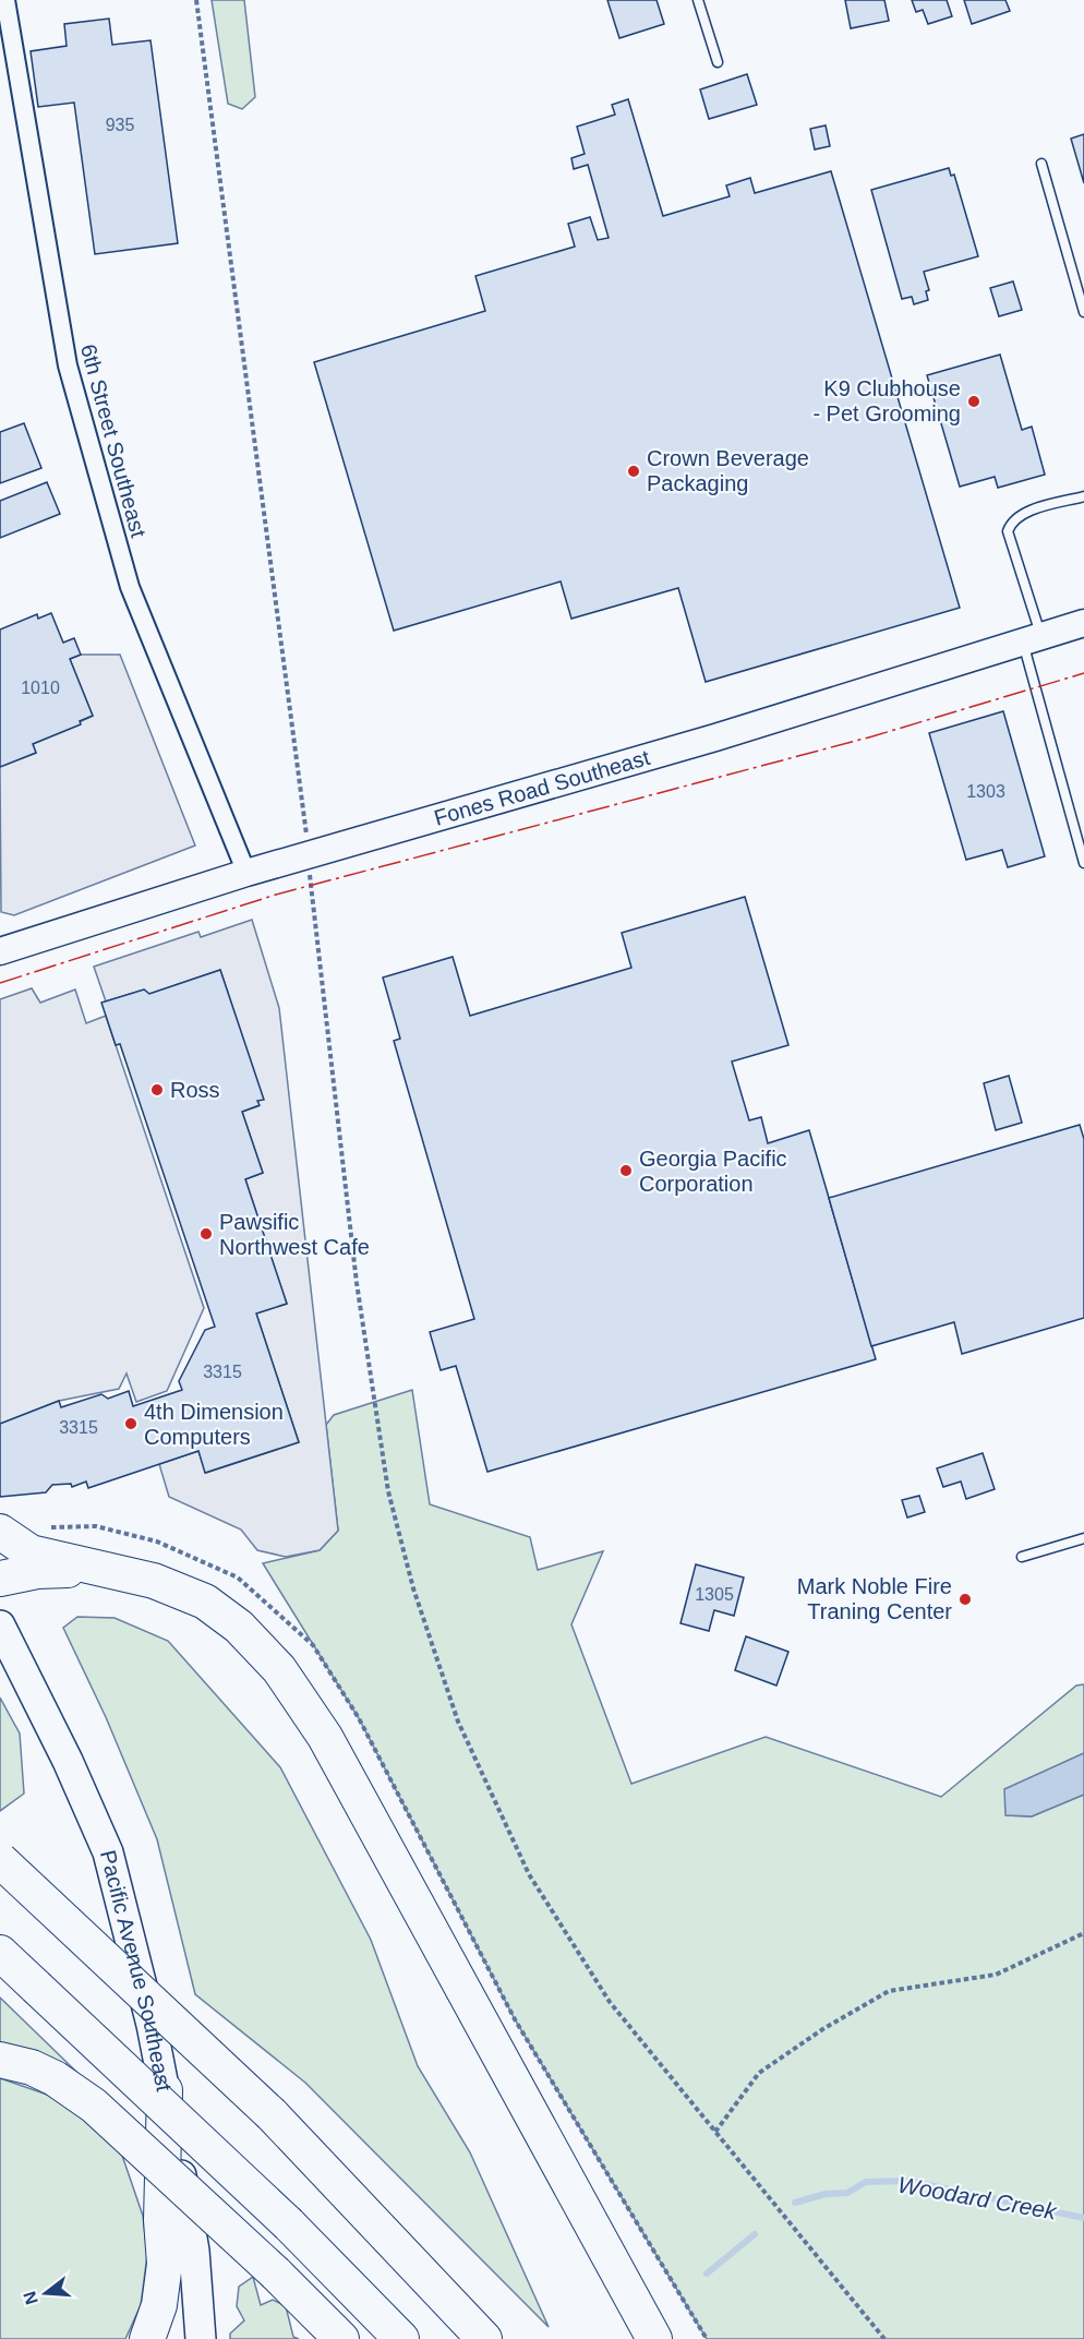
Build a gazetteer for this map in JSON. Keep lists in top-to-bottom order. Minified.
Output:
{"streets":{"main road":["Pacific Avenue Southeast"],"street":["6th Street Southeast","Fones Road Southeast"]},"crossings":[["6th Street Southeast","Fones Road Southeast"]],"water":["Woodard Creek"],"places":["K9 Clubhouse - Pet Grooming","Crown Beverage Packaging","Ross","Georgia Pacific Corporation","Pawsific Northwest Cafe","4th Dimension Computers","Mark Noble Fire Traning Center"],"house_numbers":["935","1010","1303","3315","3315","1305"],"north":"left"}
